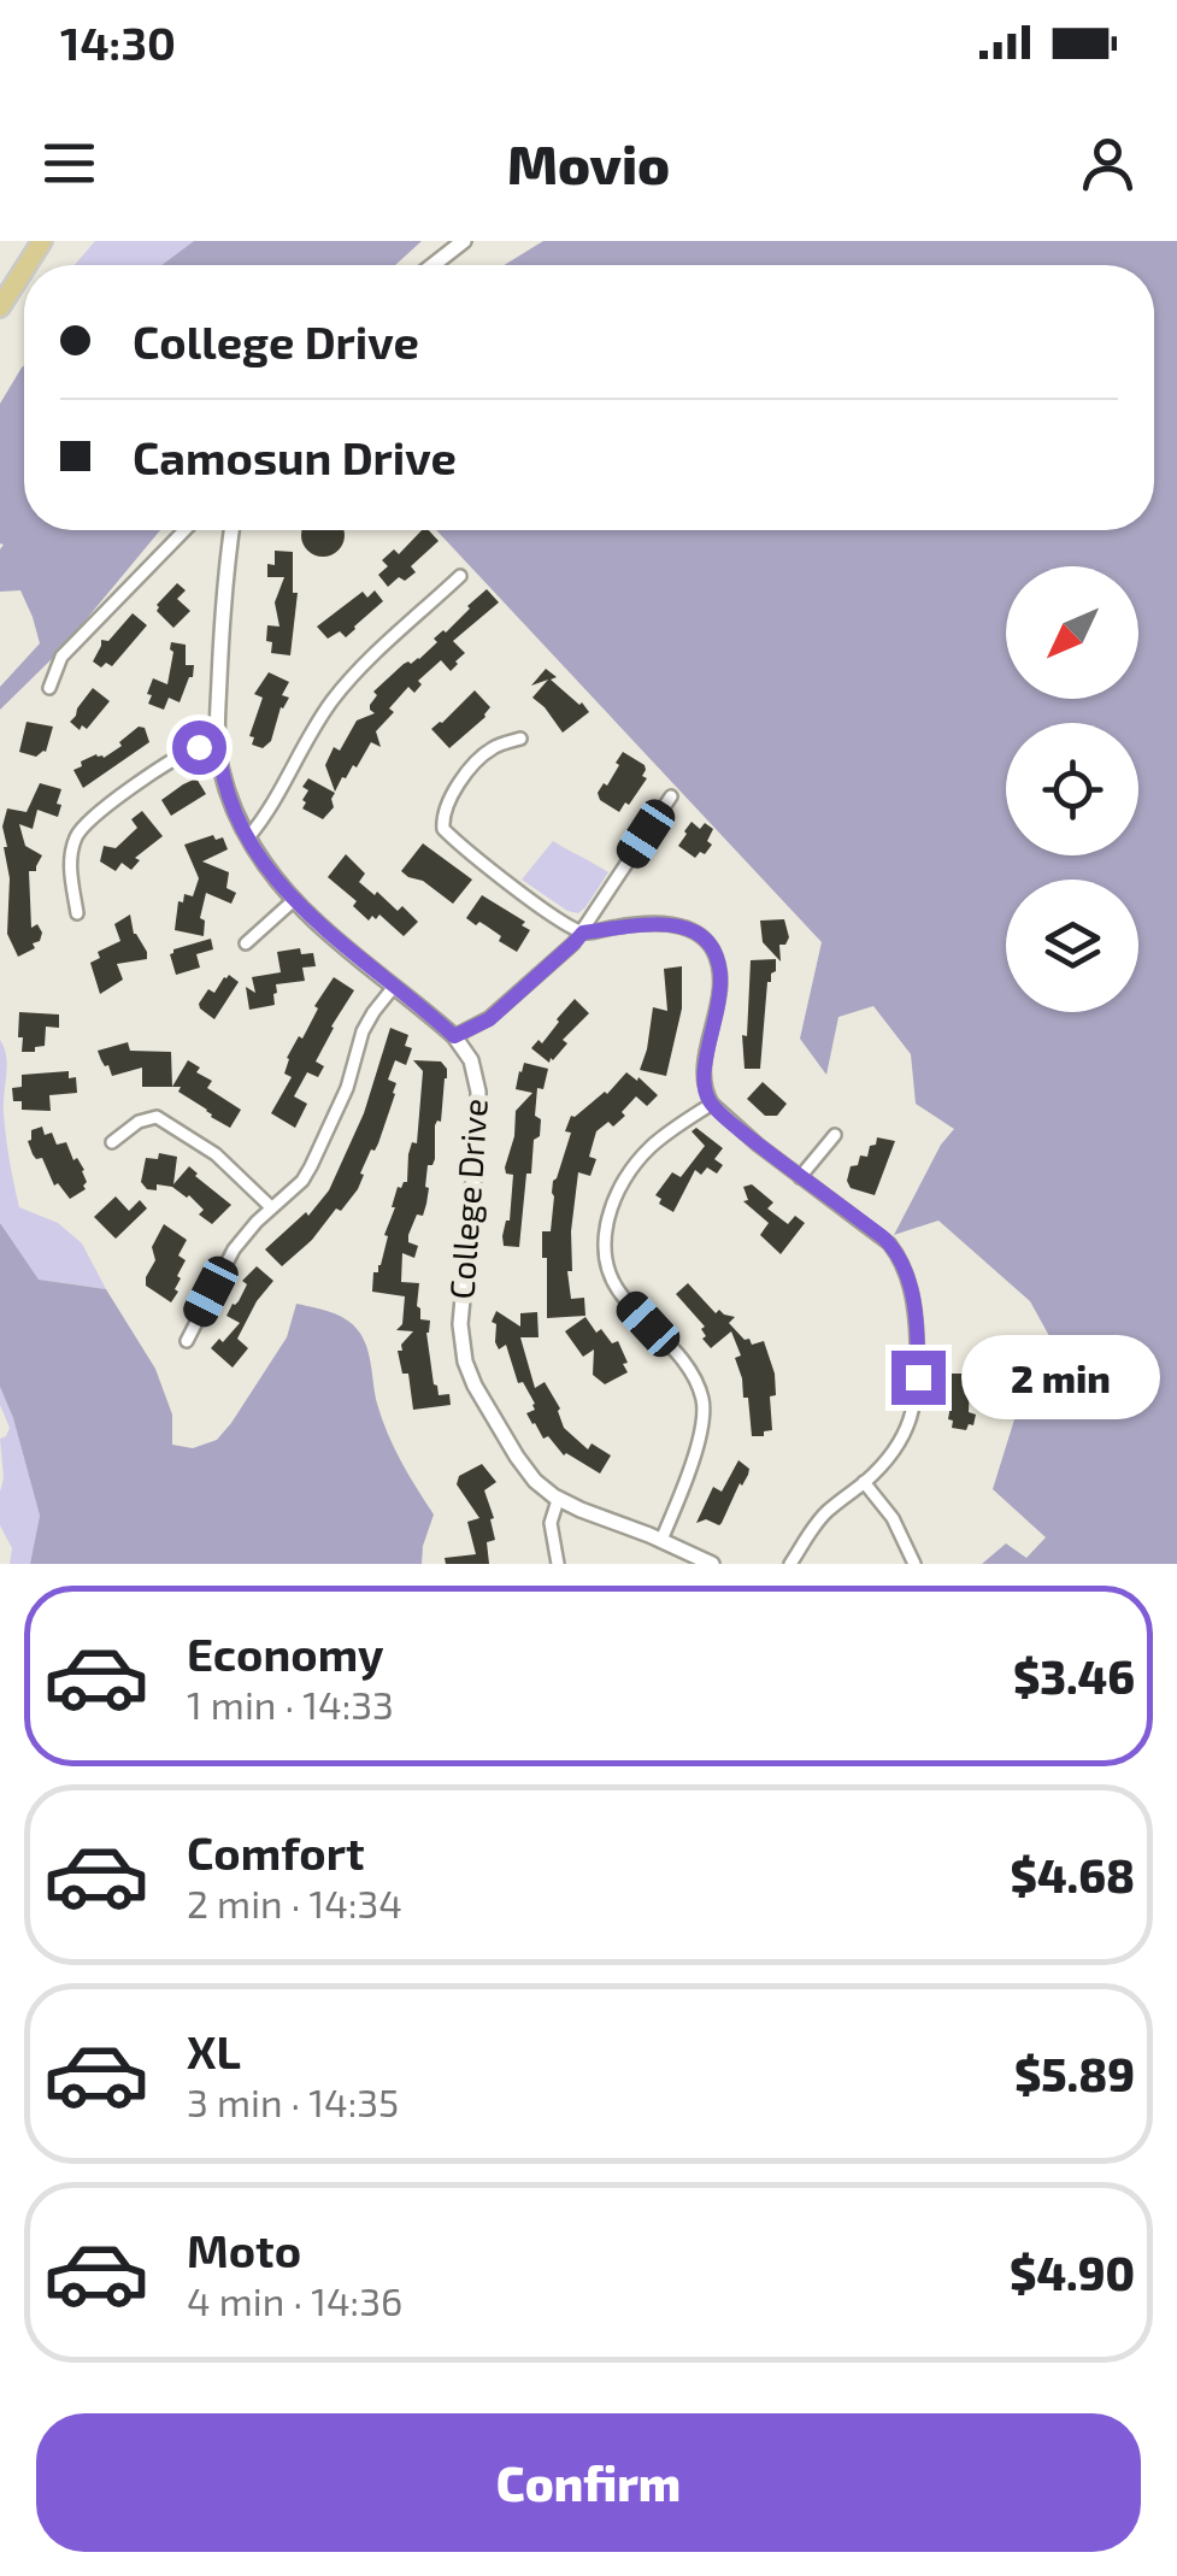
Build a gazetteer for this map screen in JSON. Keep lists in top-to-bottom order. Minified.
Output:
{"streets":{"street":["College Drive"]},"north":"bottom left","page":{"status":"14:30","header":"Movio","banner":["College Drive","Camosun Drive"],"bubble":"2 min","list":[{"name":"Economy","note":"1 min · 14:33","value":"$3.46"},{"name":"Comfort","note":"2 min · 14:34","value":"$4.68"},{"name":"XL","note":"3 min · 14:35","value":"$5.89"},{"name":"Moto","note":"4 min · 14:36","value":"$4.90"}],"buttons":"Confirm"}}
